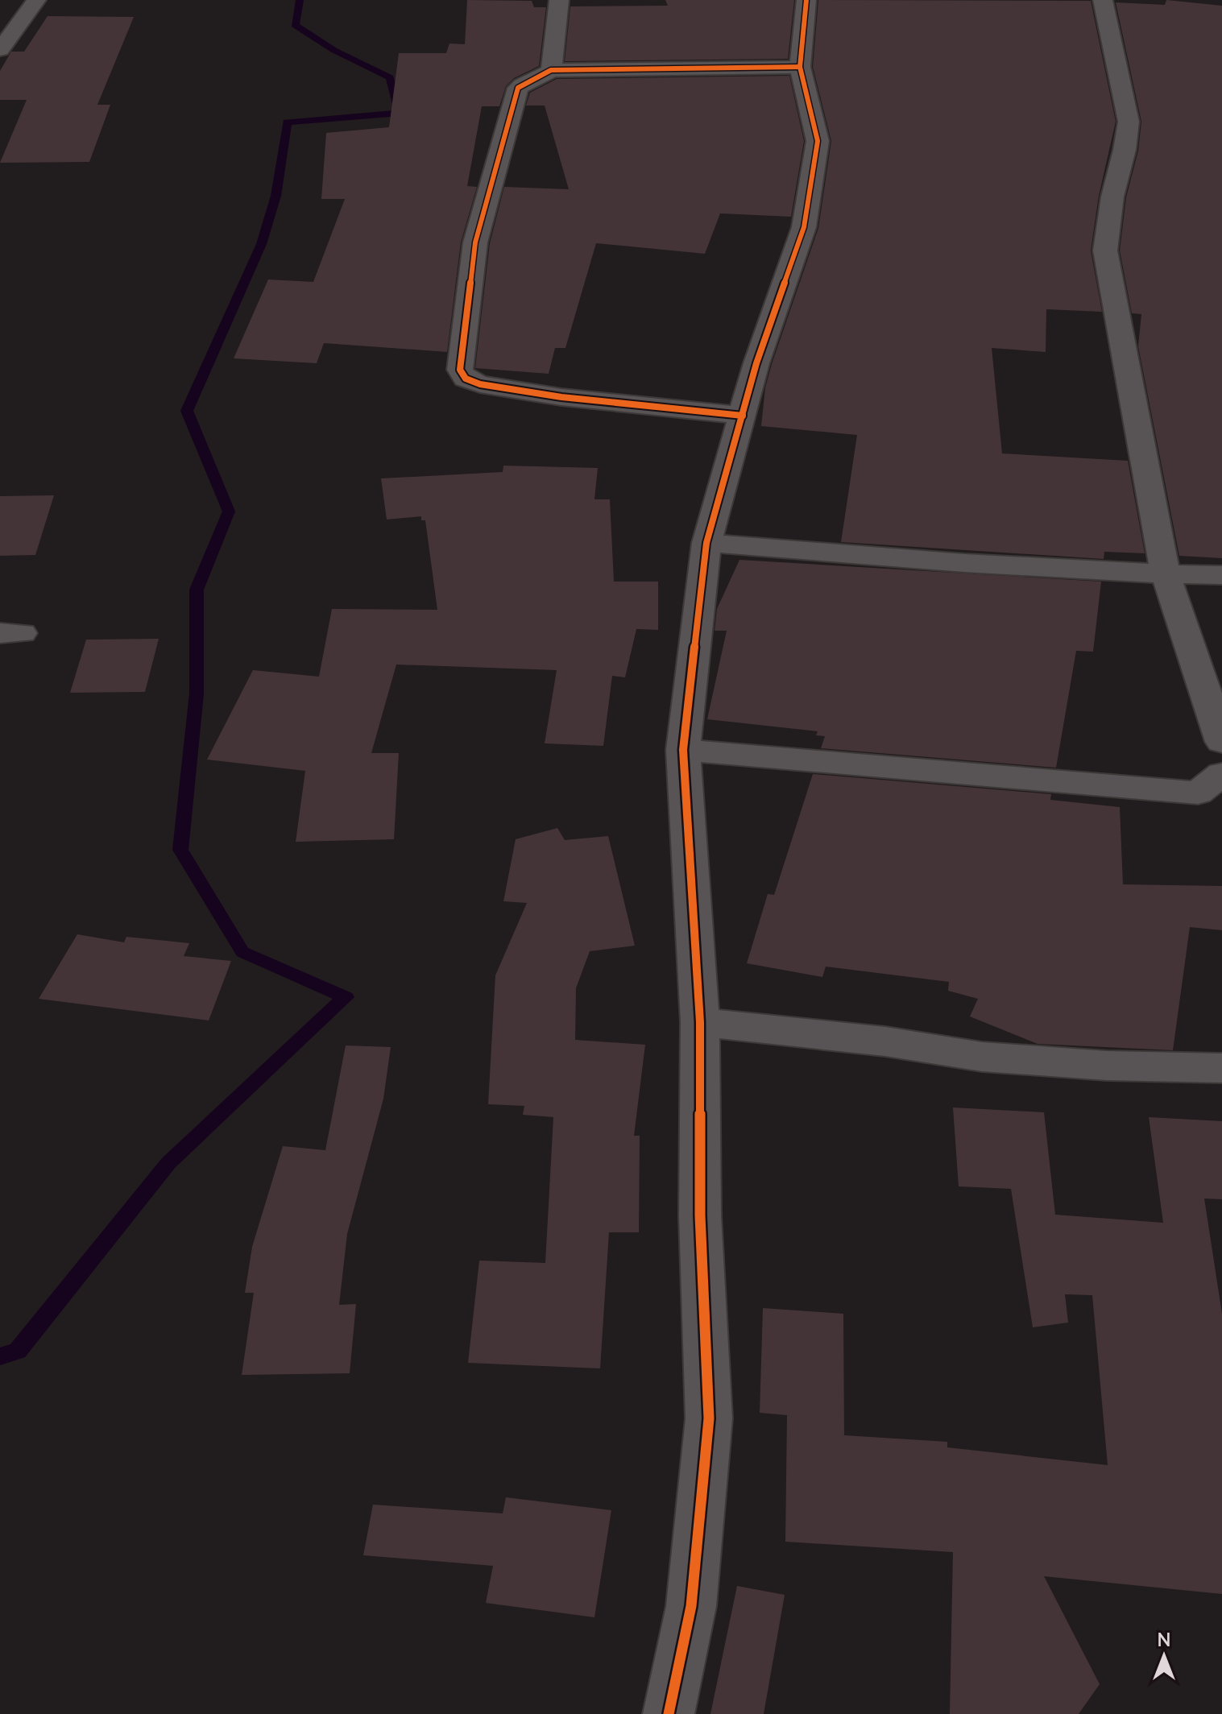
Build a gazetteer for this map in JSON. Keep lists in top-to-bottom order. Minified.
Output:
{"north":"top"}
